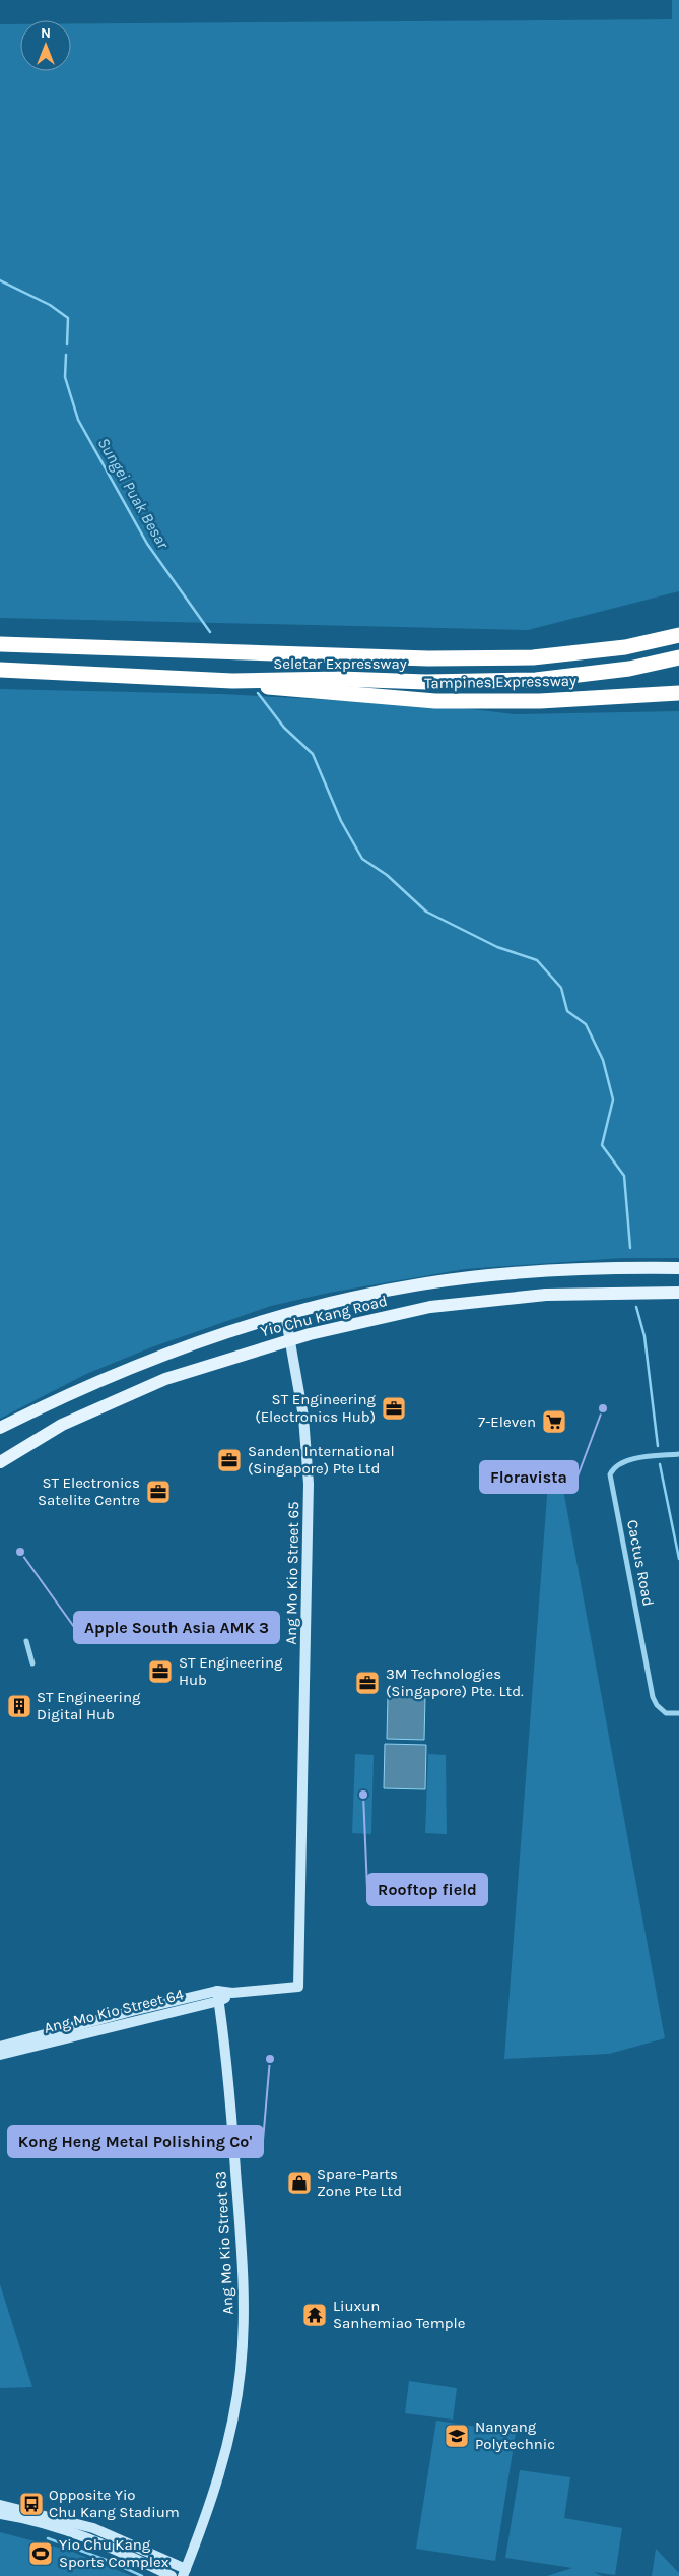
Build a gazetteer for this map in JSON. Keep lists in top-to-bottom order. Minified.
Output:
{"streets":{"highway":["Seletar Expressway","Tampines Expressway"],"main road":["Yio Chu Kang Road"],"street":["Cactus Road","Ang Mo Kio Street 65","Ang Mo Kio Street 64","Ang Mo Kio Street 63"]},"crossings":[["Seletar Expressway","Tampines Expressway"],["Yio Chu Kang Road","Ang Mo Kio Street 65"],["Ang Mo Kio Street 65","Ang Mo Kio Street 64"],["Ang Mo Kio Street 64","Ang Mo Kio Street 63"]],"water":["Sungei Puak Besar"],"places":{"office":["ST Engineering (Electronics Hub)","Sanden International (Singapore) Pte Ltd","ST Electronics Satelite Centre","ST Engineering Hub","3M Technologies (Singapore) Pte. Ltd."],"other":["Floravista","Apple South Asia AMK 3","Rooftop field","Kong Heng Metal Polishing Co'"],"supermarket":["7-Eleven"],"building":["ST Engineering Digital Hub"],"shop":["Spare-Parts Zone Pte Ltd"],"temple":["Liuxun Sanhemiao Temple"],"school or university":["Nanyang Polytechnic"],"bus stop":["Opposite Yio Chu Kang Stadium"],"sports":["Yio Chu Kang Sports Complex"]},"north":"top"}
